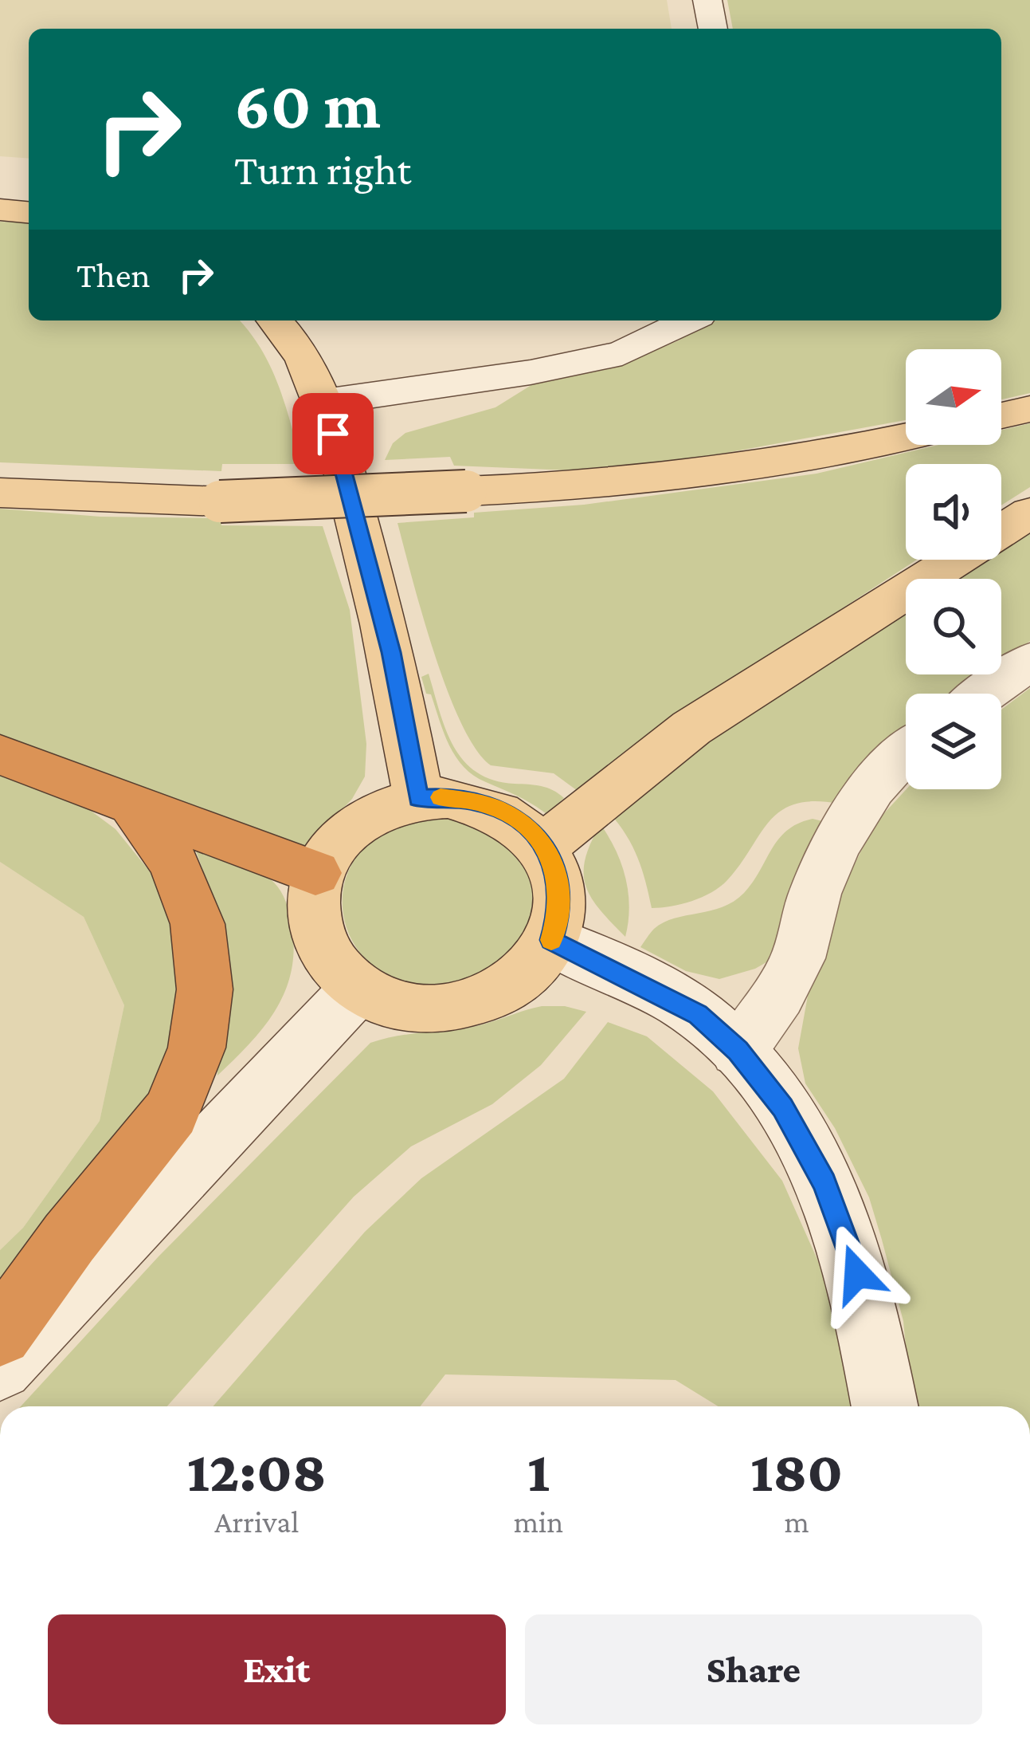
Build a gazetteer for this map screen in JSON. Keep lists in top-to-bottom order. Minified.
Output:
{"north":"right","page":{"turn":["60 m","Turn right"],"then":"Then","eta":["12:08","Arrival","1","min","180","m"],"buttons":["Exit","Share"]}}
